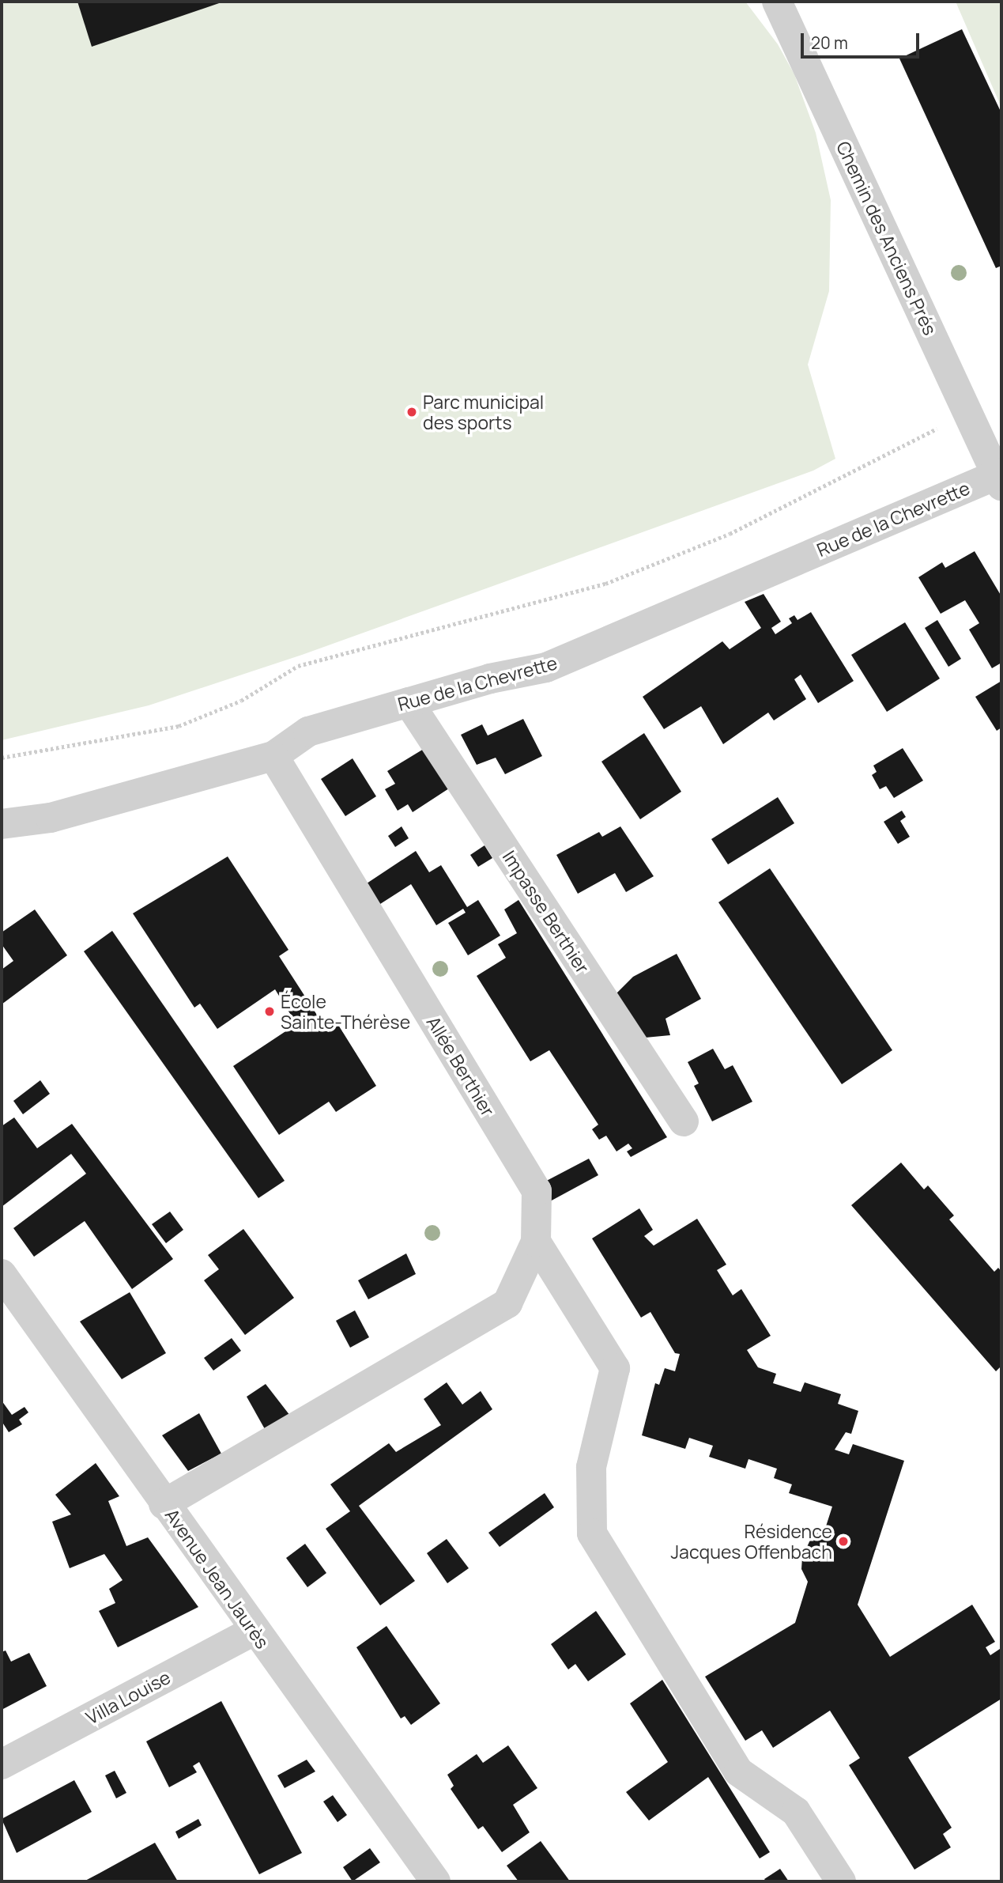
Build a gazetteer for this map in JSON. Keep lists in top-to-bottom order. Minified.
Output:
{"streets":{"street":["Chemin des Anciens Prés","Rue de la Chevrette","Impasse Berthier","Allée Berthier","Avenue Jean Jaurès","Villa Louise"]},"crossings":[["Chemin des Anciens Prés","Rue de la Chevrette"],["Rue de la Chevrette","Impasse Berthier"],["Rue de la Chevrette","Allée Berthier"],["Avenue Jean Jaurès","Villa Louise"]],"places":["Parc municipal des sports","École Sainte-Thérèse","Résidence Jacques Offenbach"],"scale_bar":"20 m"}
